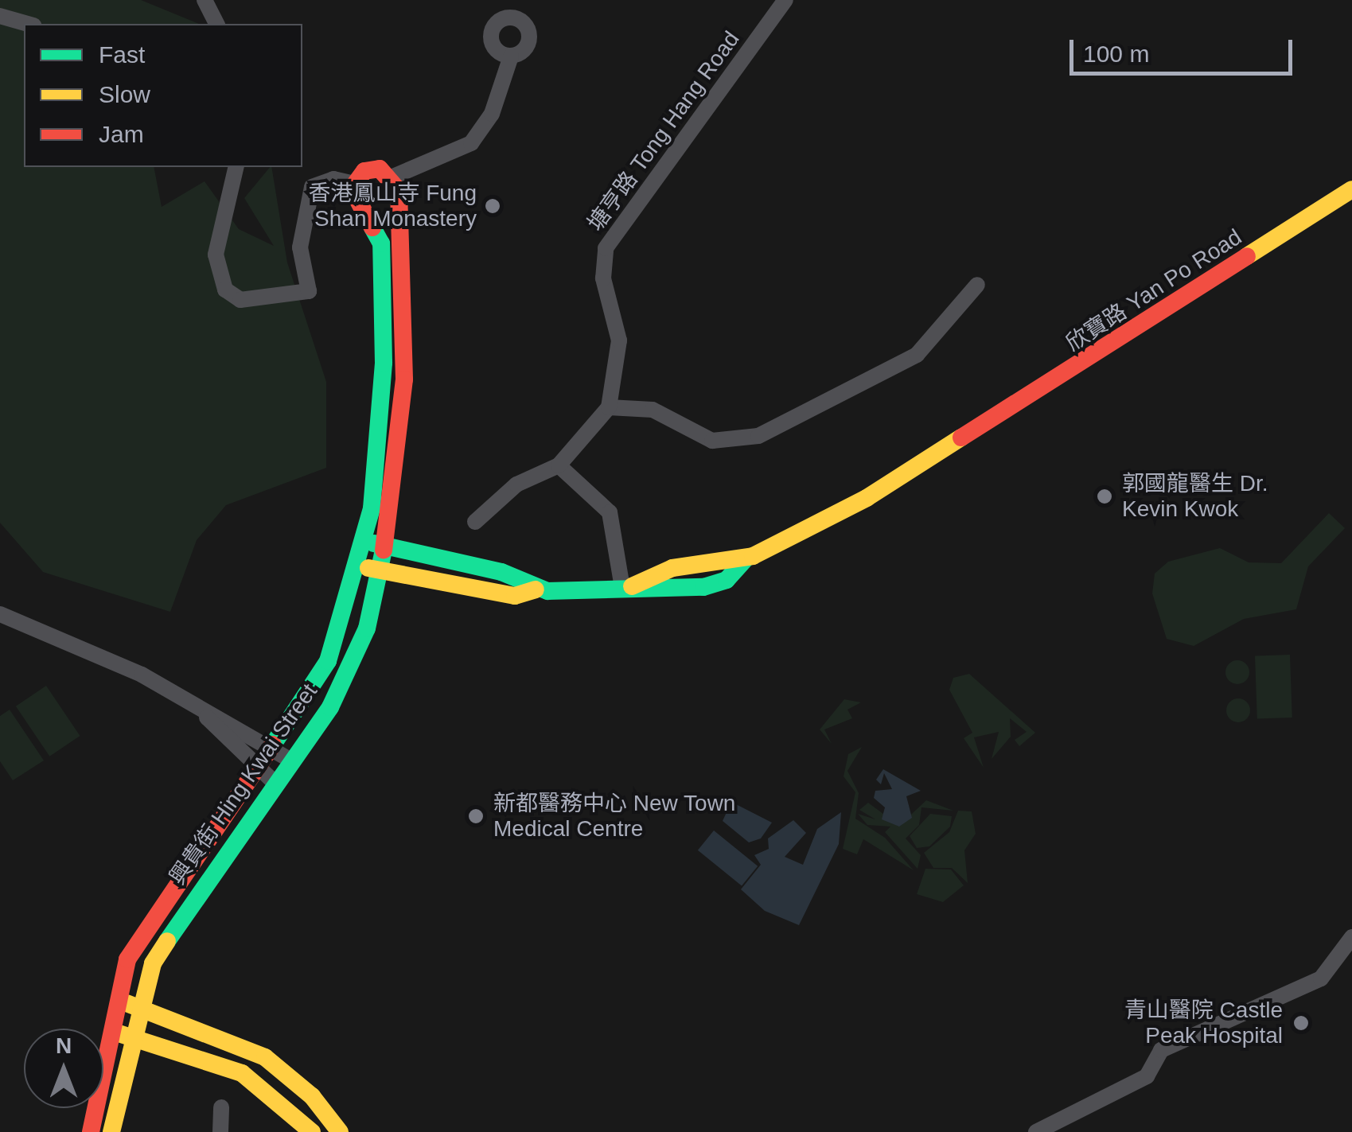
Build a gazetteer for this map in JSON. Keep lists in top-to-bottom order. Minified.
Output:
{"streets":{"street":["塘亨路 Tong Hang Road","欣寶路 Yan Po Road","興貴街 Hing Kwai Street"]},"crossings":[["欣寶路 Yan Po Road","興貴街 Hing Kwai Street"]],"places":["香港鳳山寺 Fung Shan Monastery","郭國龍醫生 Dr. Kevin Kwok","新都醫務中心 New Town Medical Centre","青山醫院 Castle Peak Hospital"],"legend":["Fast","Slow","Jam"],"scale_bar":"100 m","north":"top"}
